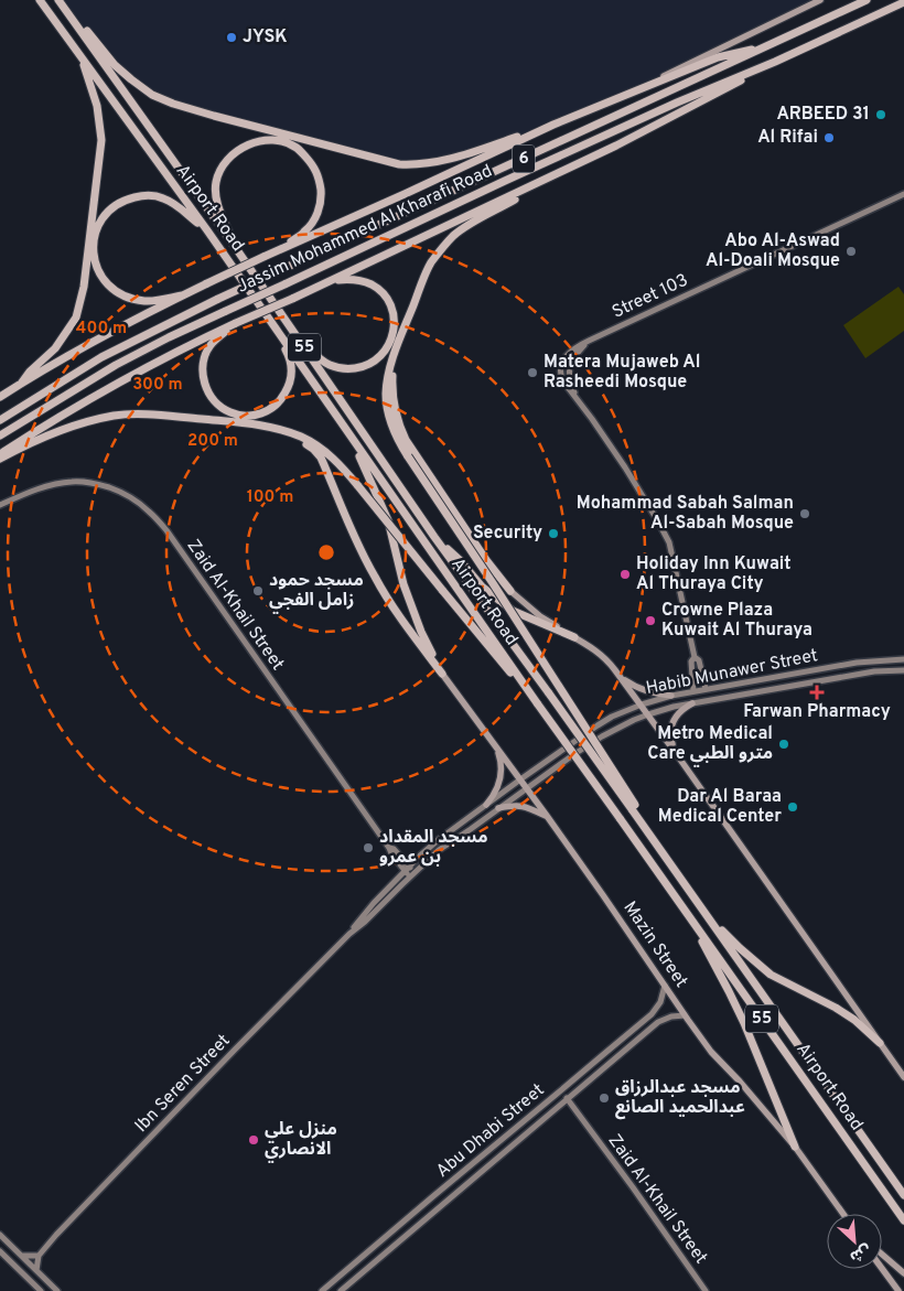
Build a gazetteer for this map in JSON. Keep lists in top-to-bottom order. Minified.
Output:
{"streets":{"highway":["6","Airport Road","Jassim Mohammed Al Kharafi Road","55"],"main road":["Mazin Street"],"street":["Street 103","Zaid Al-Khail Street","Habib Munawer Street","Ibn Seren Street","Abu Dhabi Street"]},"crossings":[["Street 103","Habib Munawer Street"],["Zaid Al-Khail Street","Ibn Seren Street"],["Zaid Al-Khail Street","Abu Dhabi Street"],["Habib Munawer Street","Mazin Street"],["Habib Munawer Street","Ibn Seren Street"],["Mazin Street","Ibn Seren Street"],["Mazin Street","Abu Dhabi Street"]],"places":{"other":["JYSK","ARBEED 31","Al Rifai","Abo Al-Aswad Al-Doali Mosque","Matera Mujaweb Al Rasheedi Mosque","Mohammad Sabah Salman Al-Sabah Mosque","Security","Holiday Inn Kuwait Al Thuraya City","مسجد حمود زامل الفجي","Crowne Plaza Kuwait Al Thuraya","Metro Medical Care مترو الطبي","Dar Al Baraa Medical Center","مسجد المقداد بن عمرو","مسجد عبدالرزاق عبدالحميد الصانع","منزل علي الانصاري"],"health":["Farwan Pharmacy"]},"north":"bottom right","rings":["400 m","300 m","200 m","100 m"]}
